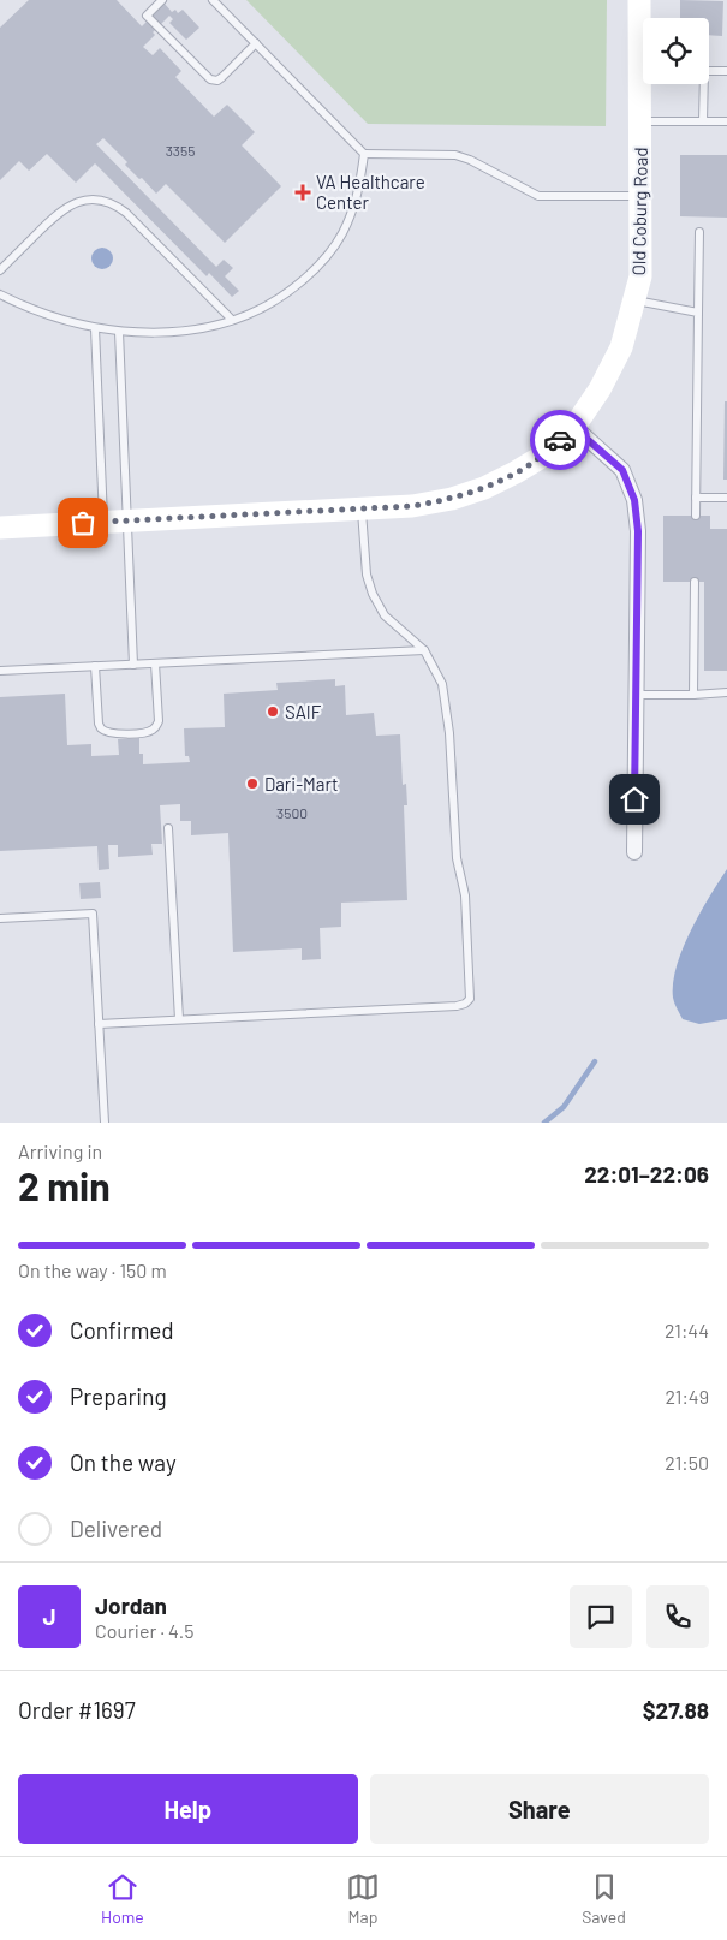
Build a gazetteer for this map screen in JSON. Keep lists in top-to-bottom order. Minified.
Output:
{"streets":{"street":["Old Coburg Road"]},"places":{"health":["VA Healthcare Center"],"other":["SAIF","Dari-Mart"]},"house_numbers":["3355","3500"],"page":{"heading":["2 min","Arriving in","22:01–22:06"],"panel":["Jordan","Courier · 4.5","Order #1697","$27.88"],"bar":"On the way · 150 m","list":[["Confirmed","21:44"],["Preparing","21:49"],["On the way","21:50"],"Delivered"],"round":"J","buttons":["Help","Share"],"tabs":["Home","Map","Saved"]}}
